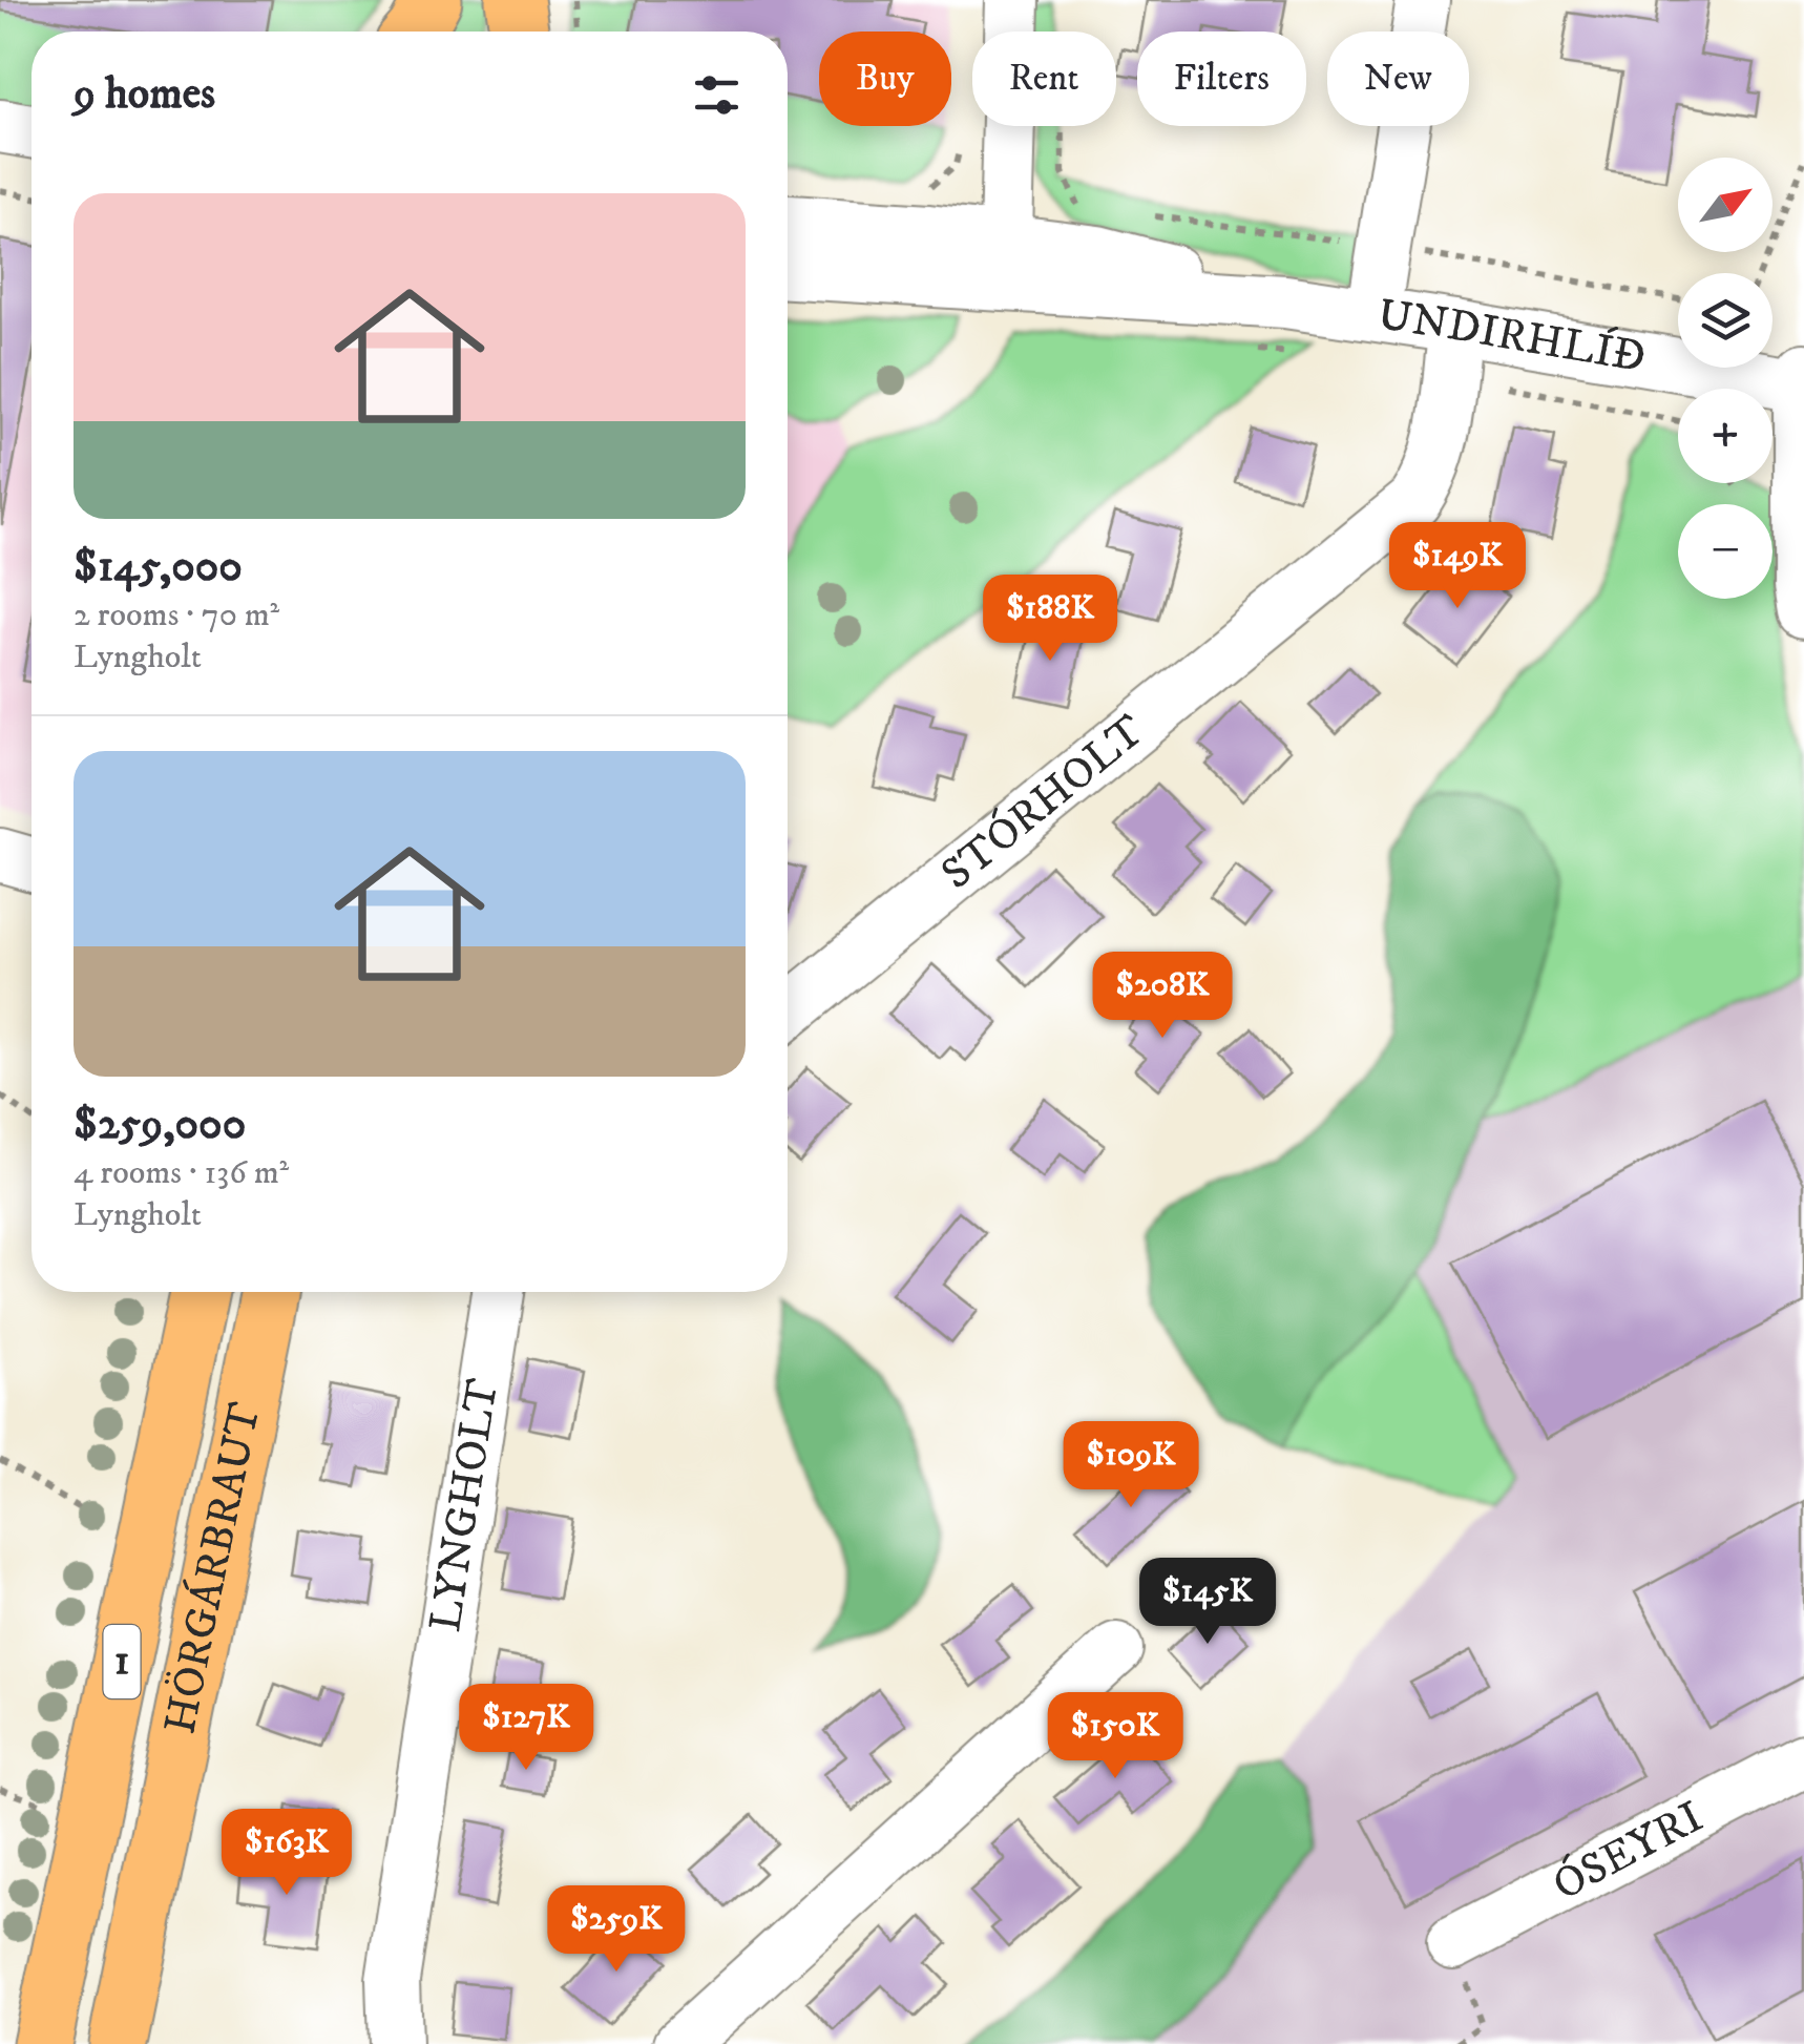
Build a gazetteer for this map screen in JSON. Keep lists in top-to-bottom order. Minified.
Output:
{"streets":{"highway":["HÖRGÁRBRAUT","1"],"street":["UNDIRHLÍÐ","STÓRHOLT","LYNGHOLT","ÓSEYRI"]},"crossings":[["UNDIRHLÍÐ","STÓRHOLT"]],"north":"top right","page":{"chip":["Buy","Rent","Filters","New"],"heading":"9 homes","map_buttons":["+","−"],"list":[{"name":"$145,000","note":"2 rooms · 70 m² · Lyngholt"},{"name":"$259,000","note":"4 rooms · 136 m² · Lyngholt"}],"price":["$149K","$188K","$208K","$109K","$145K","$127K","$150K","$163K","$259K"]}}
